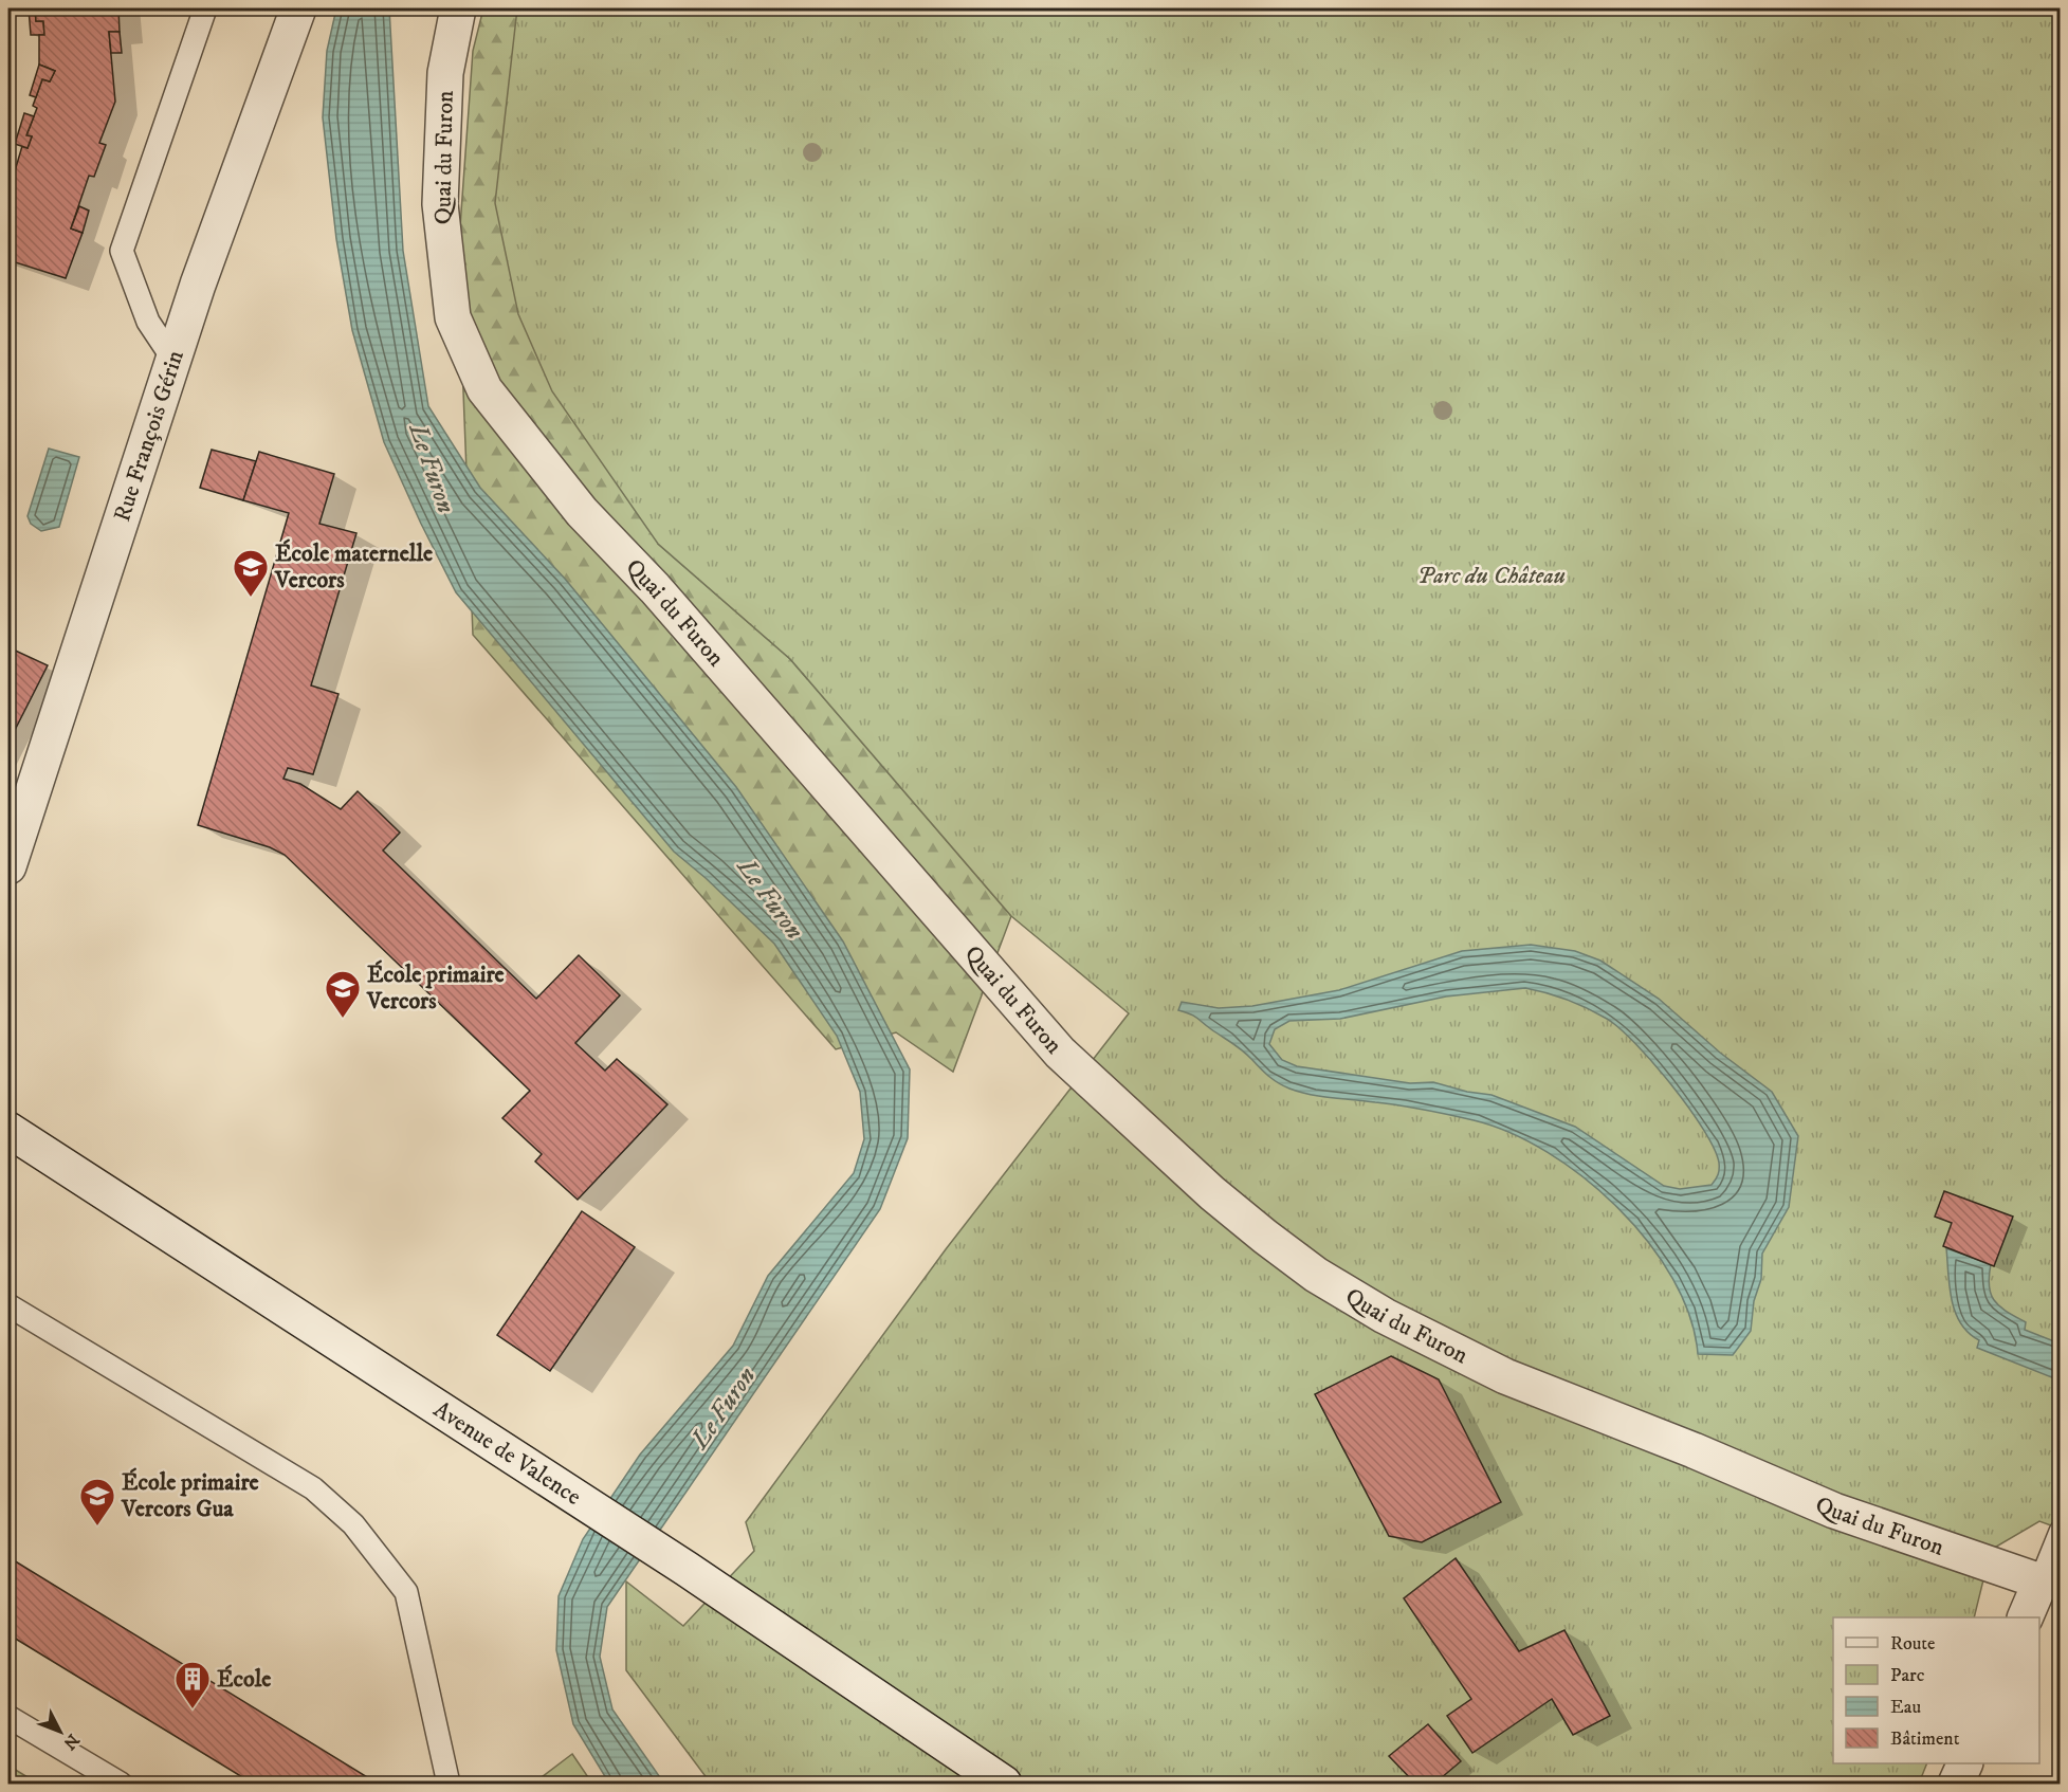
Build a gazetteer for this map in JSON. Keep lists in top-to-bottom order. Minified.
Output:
{"streets":{"street":["Quai du Furon","Rue François Gérin","Avenue de Valence"]},"water":["Le Furon"],"parks":["Parc du Château"],"places":{"school or university":["École maternelle Vercors","École primaire Vercors","École primaire Vercors Gua"],"building":["École"]},"legend":["Route","Parc","Eau","Bâtiment"],"north":"bottom right"}
